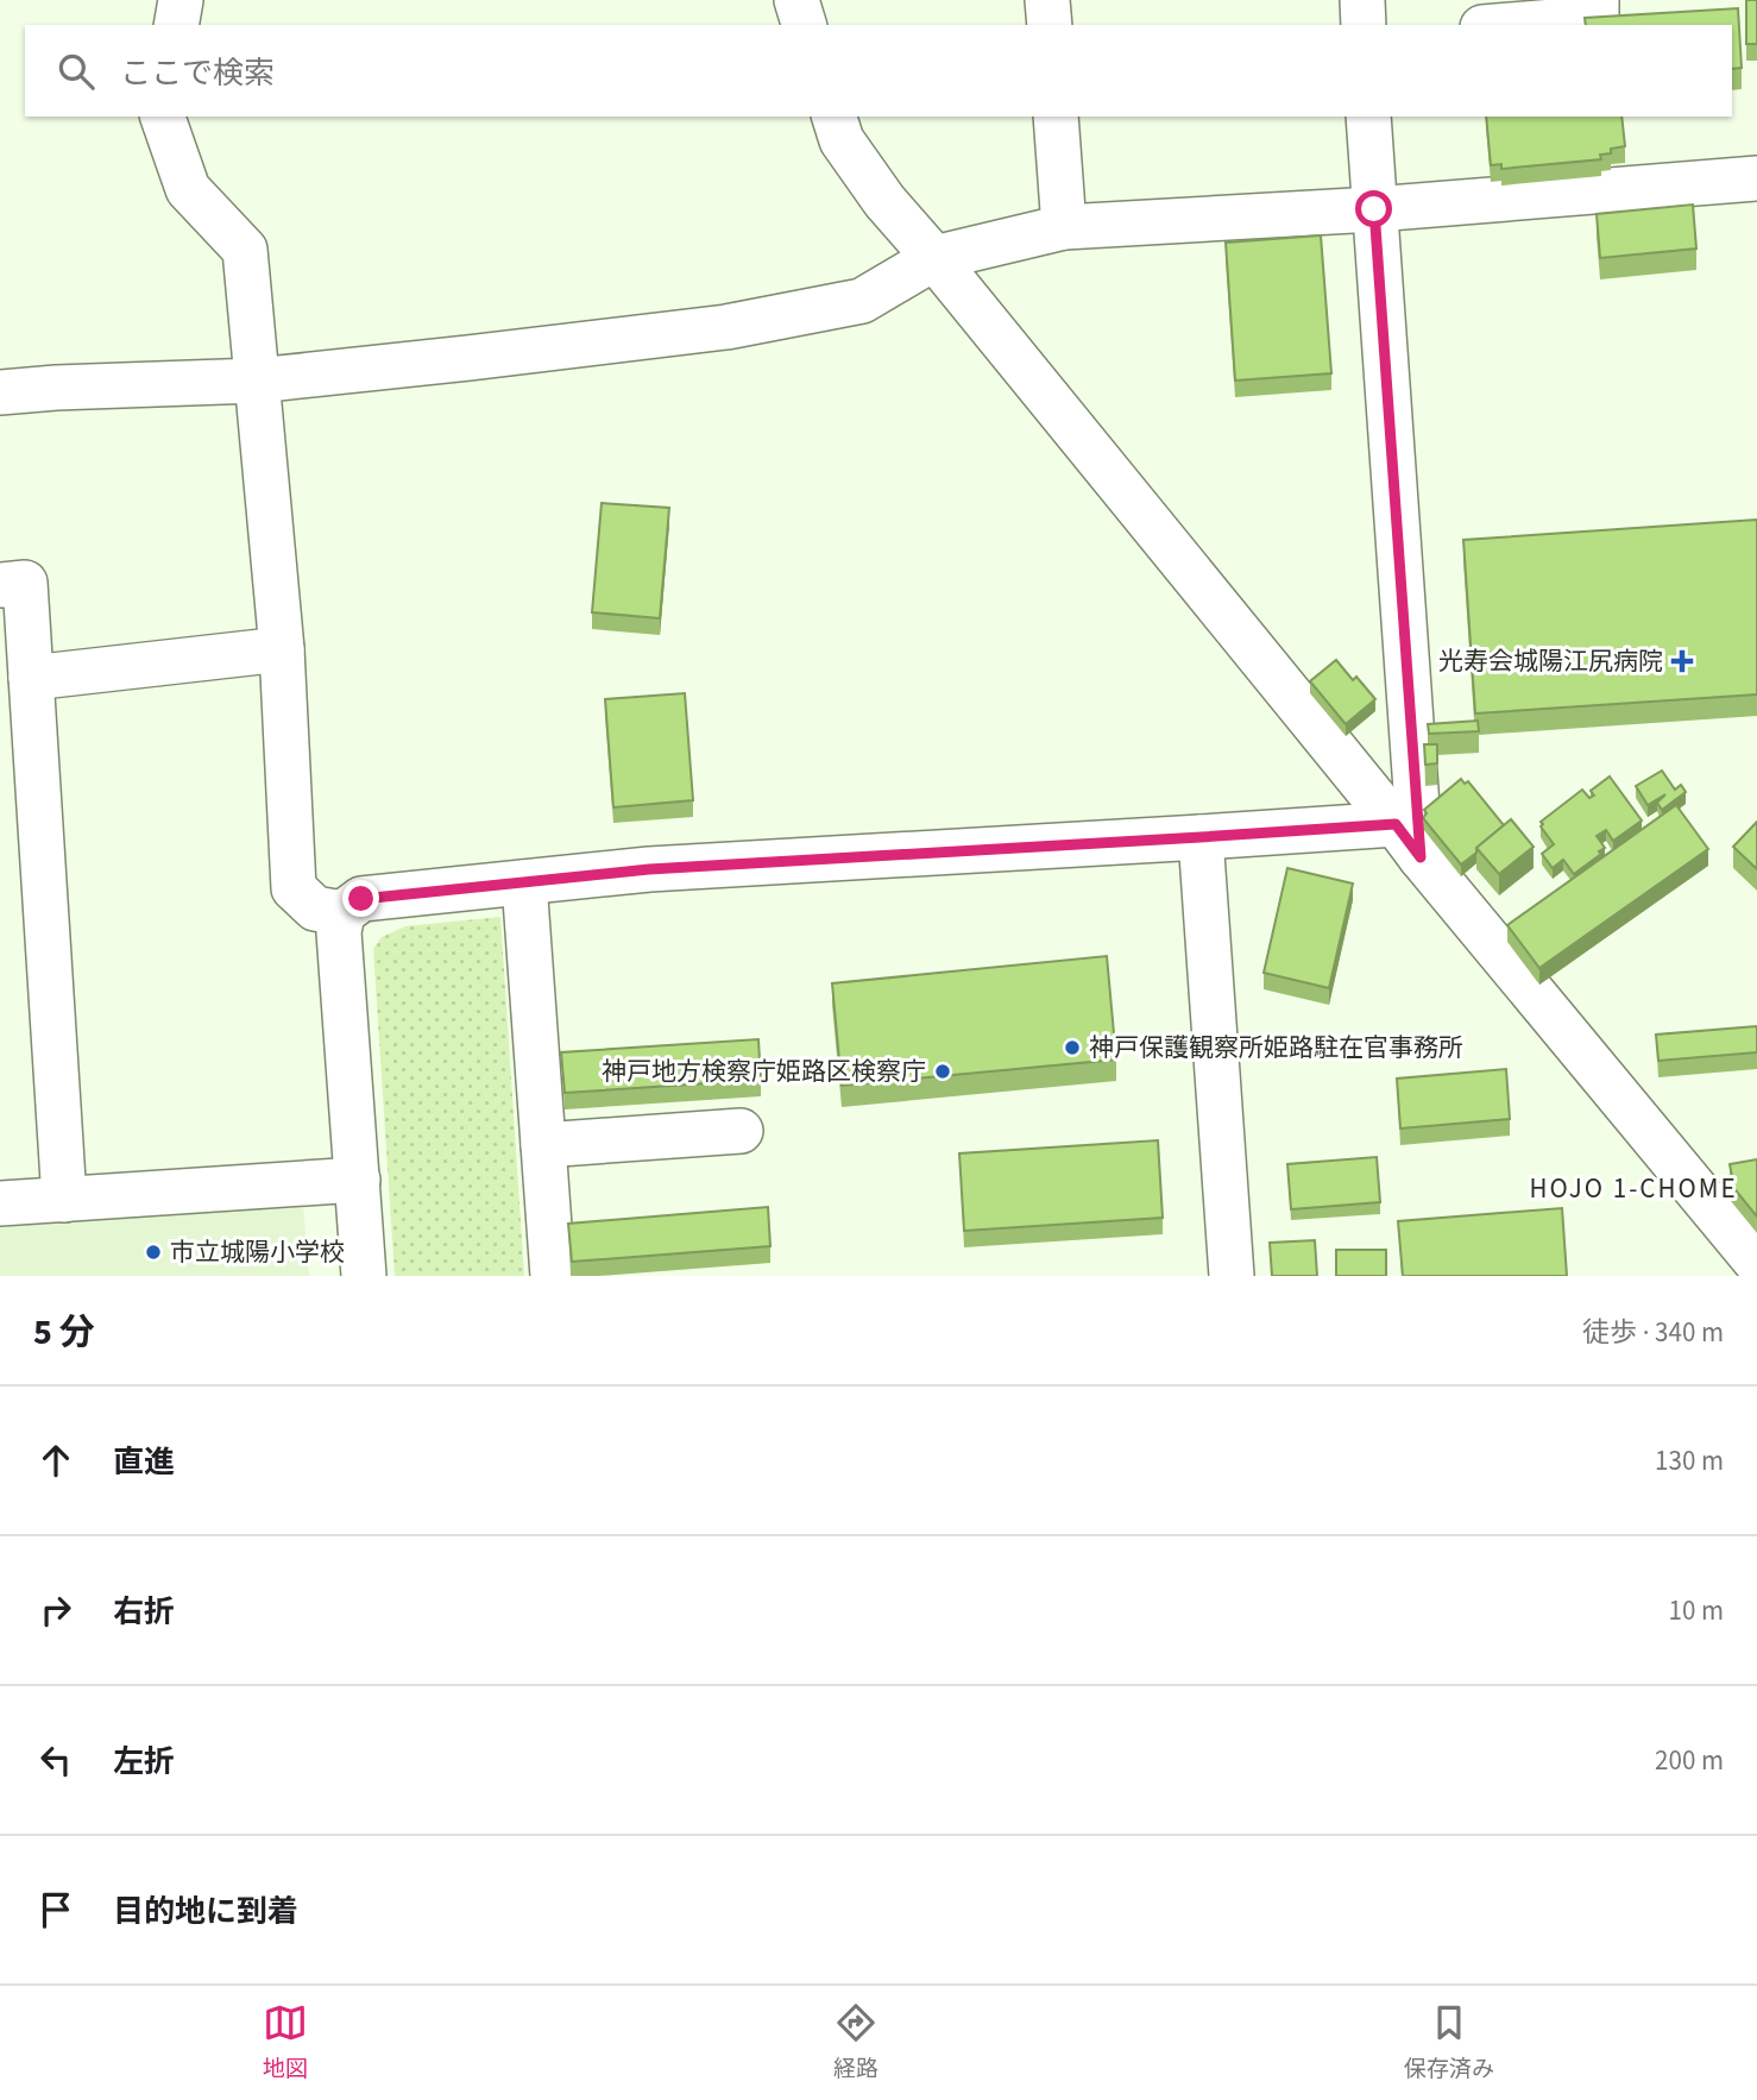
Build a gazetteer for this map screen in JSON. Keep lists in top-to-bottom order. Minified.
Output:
{"districts":["HOJO 1-CHOME"],"places":{"health":["光寿会城陽江尻病院"],"other":["神戸保護観察所姫路駐在官事務所","神戸地方検察庁姫路区検察庁","市立城陽小学校"]},"page":{"search":"ここで検索","heading":["5 分","徒歩 · 340 m"],"list":[["直進","130 m"],["右折","10 m"],["左折","200 m"],"目的地に到着"],"nav":["地図","経路","保存済み"]}}
